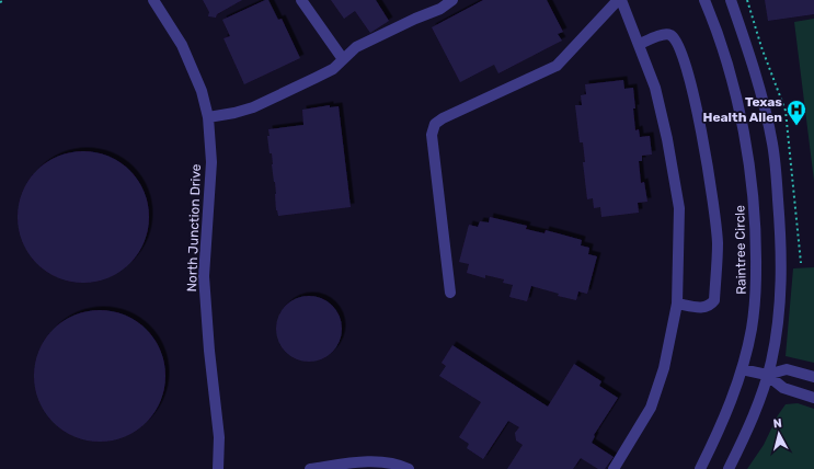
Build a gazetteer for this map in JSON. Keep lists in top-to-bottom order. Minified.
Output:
{"streets":{"street":["North Junction Drive","Raintree Circle"]},"places":{"hospital":["Texas Health Allen"]},"north":"top"}
